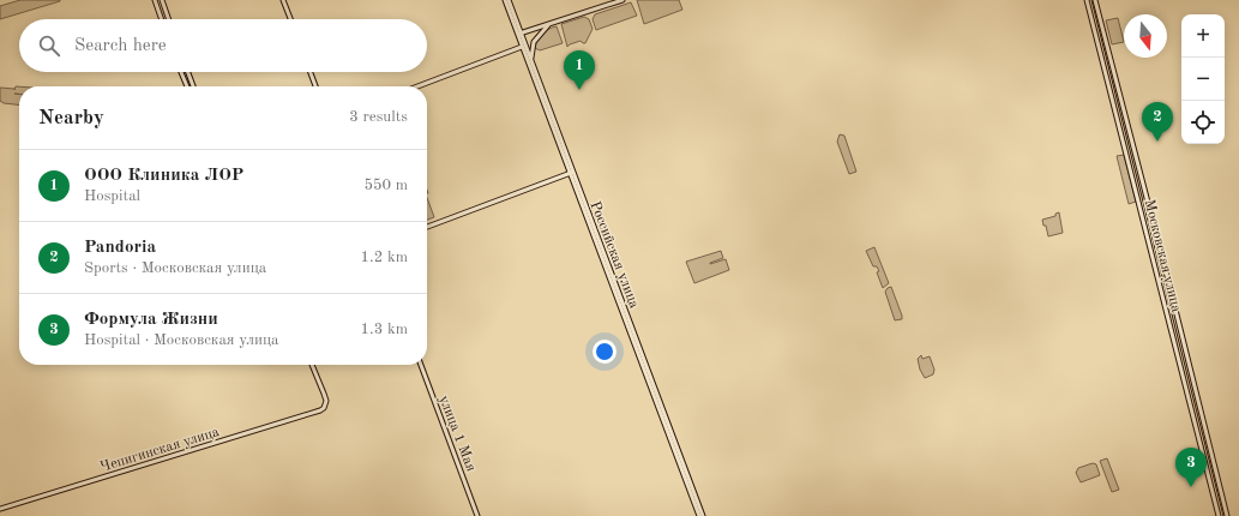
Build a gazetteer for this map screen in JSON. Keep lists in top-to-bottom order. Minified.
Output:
{"streets":{"street":["Российская улица","Московская улица","улица 1 Мая","Чепигинская улица"]},"north":"bottom","page":{"map_buttons":["+","−"],"search":"Search here","pins":["1","2","3"],"heading":["Nearby","3 results"],"list":[{"mark":"1","name":"ООО Клиника ЛОР","note":"Hospital","value":"550 m"},{"mark":"2","name":"Pandoria","note":"Sports · Московская улица","value":"1.2 km"},{"mark":"3","name":"Формула Жизни","note":"Hospital · Московская улица","value":"1.3 km"}]}}
